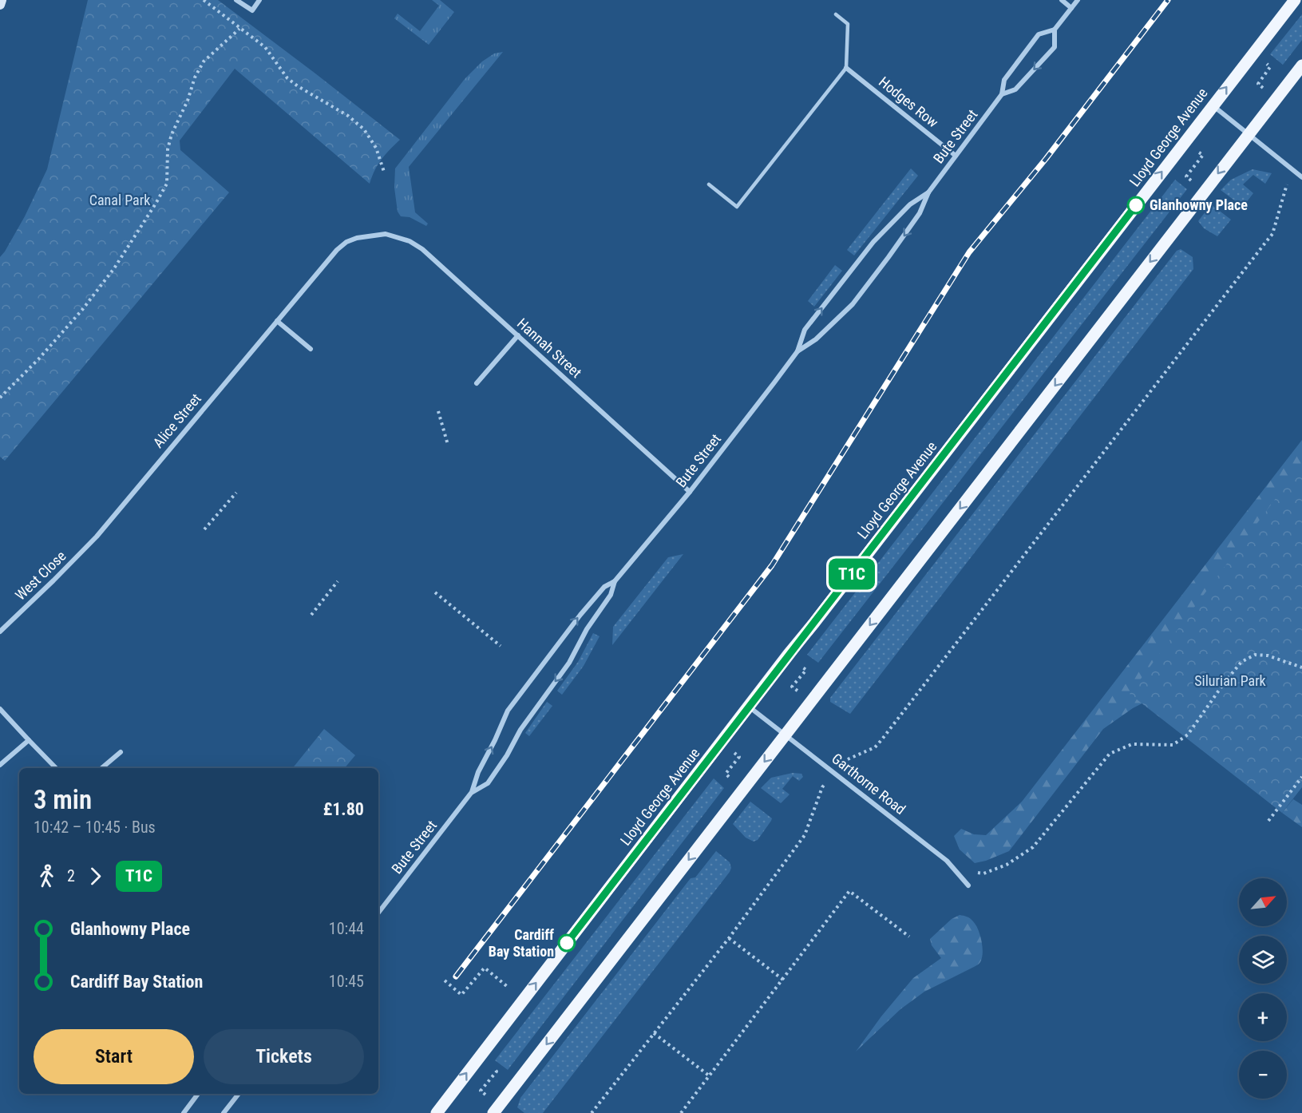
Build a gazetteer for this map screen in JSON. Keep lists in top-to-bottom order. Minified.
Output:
{"streets":{"main road":["Lloyd George Avenue"],"street":["Hodges Row","Bute Street","Hannah Street","Alice Street","West Close","Garthorne Road"]},"crossings":[["Hodges Row","Bute Street"],["Bute Street","Hannah Street"],["Lloyd George Avenue","Garthorne Road"],["Hannah Street","Alice Street"],["Alice Street","West Close"]],"parks":["Canal Park","Silurian Park"],"places":["Glanhowny Place","Cardiff Bay Station"],"lines":["bus line T1C"],"north":"top right","page":{"on_map":"T1C","heading":["3 min","10:42 – 10:45 · Bus","£1.80"],"legs":["2","T1C"],"map_buttons":["+","−"],"list":[{"name":"Glanhowny Place","value":"10:44"},{"name":"Cardiff Bay Station","value":"10:45"}],"buttons":["Start","Tickets"]}}
